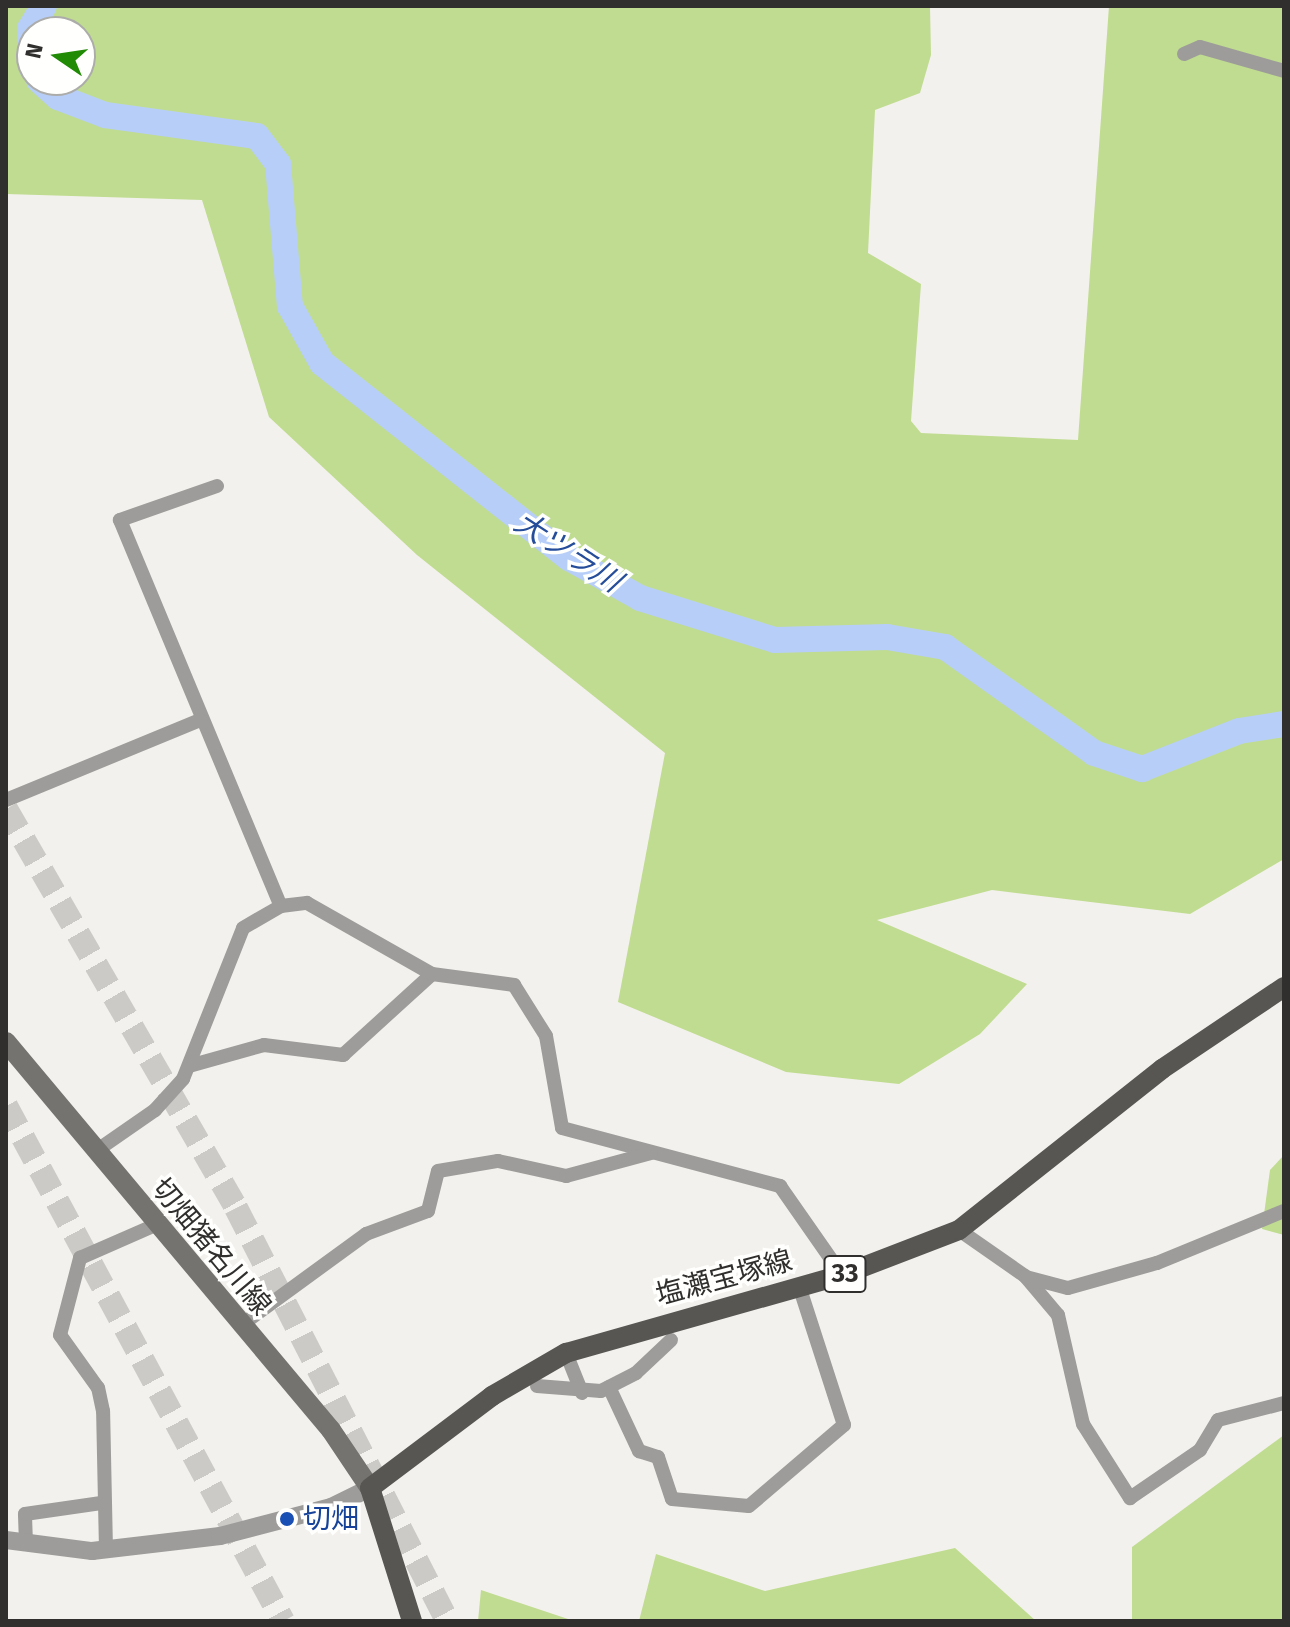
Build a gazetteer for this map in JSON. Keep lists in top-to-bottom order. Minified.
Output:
{"streets":{"main road":["切畑猪名川線","33","塩瀬宝塚線"]},"crossings":[["切畑猪名川線","塩瀬宝塚線"]],"water":["大ツラ川"],"places":["切畑"],"north":"left"}
